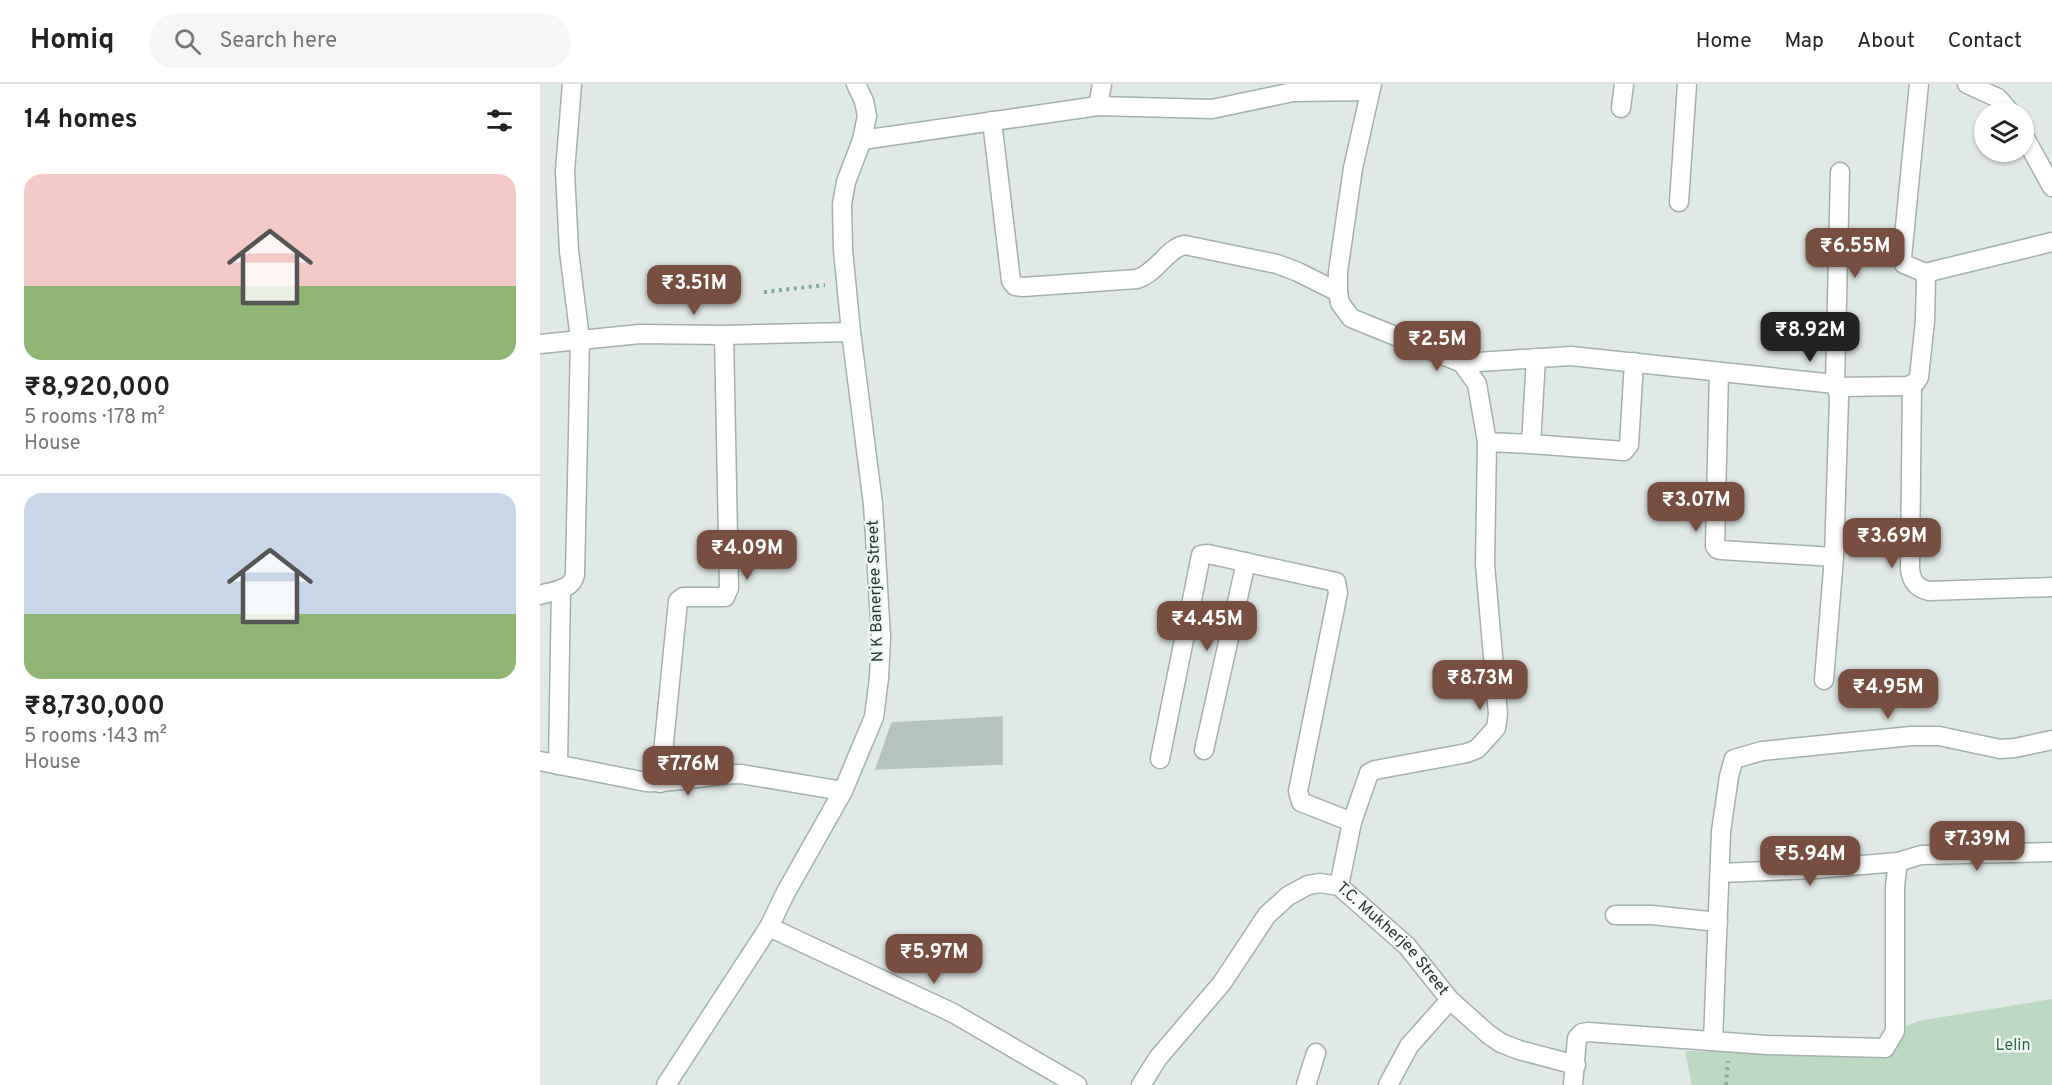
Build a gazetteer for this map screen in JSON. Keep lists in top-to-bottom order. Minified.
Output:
{"streets":{"street":["N K Banerjee Street","T.C. Mukherjee Street"]},"parks":["Lelin"],"page":{"header":"Homiq","search":"Search here","nav":["Home","Map","About","Contact"],"heading":"14 homes","list":[{"name":"₹8,920,000","note":"5 rooms · 178 m² · House"},{"name":"₹8,730,000","note":"5 rooms · 143 m² · House"}],"price":["₹6.55M","₹3.51M","₹8.92M","₹2.5M","₹3.07M","₹3.69M","₹4.09M","₹4.45M","₹8.73M","₹4.95M","₹7.76M","₹7.39M","₹5.94M","₹5.97M"]}}
